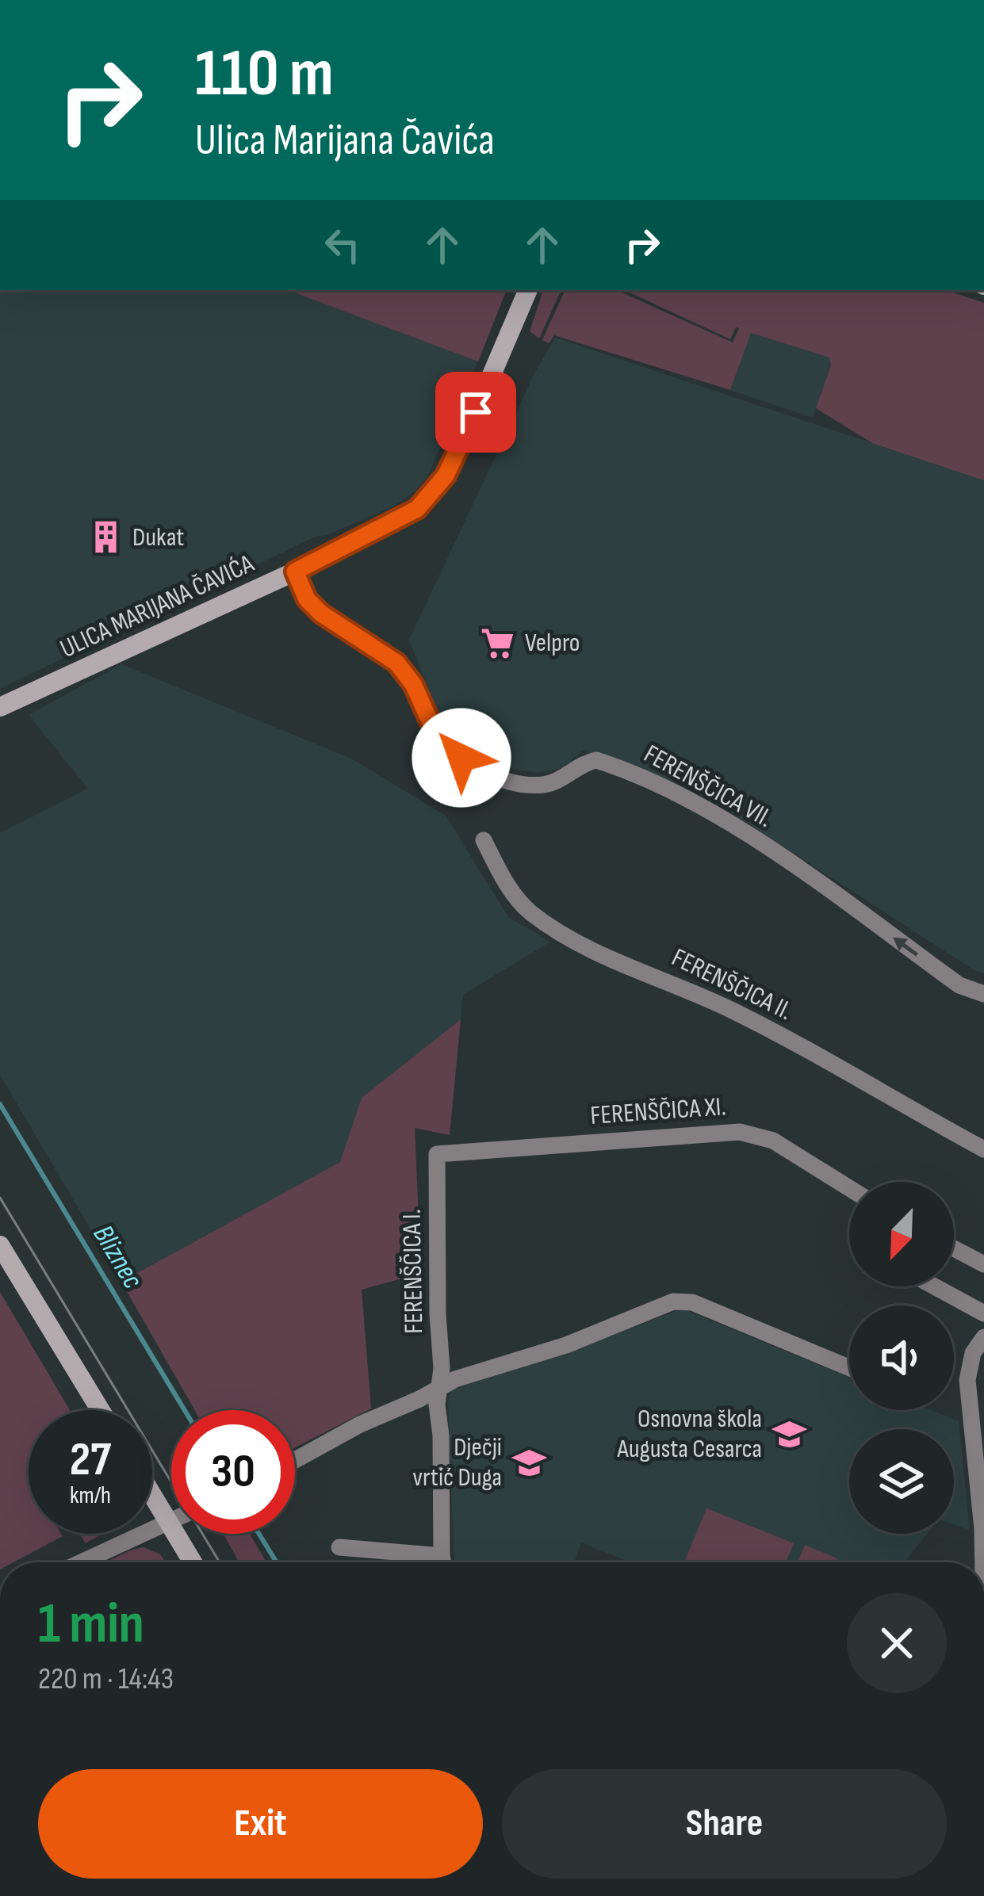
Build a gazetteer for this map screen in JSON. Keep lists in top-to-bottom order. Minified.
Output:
{"streets":{"street":["ULICA MARIJANA ČAVIĆA","FERENŠČICA VII.","FERENŠČICA II.","FERENŠČICA XI.","FERENŠČICA I."]},"crossings":[["ULICA MARIJANA ČAVIĆA","FERENŠČICA VII."],["FERENŠČICA XI.","FERENŠČICA I."]],"one_way":["FERENŠČICA VII."],"water":["Bliznec"],"places":{"building":["Dukat"],"supermarket":["Velpro"],"school or university":["Osnovna škola Augusta Cesarca","Dječji vrtić Duga"]},"north":"bottom left","page":{"turn":["110 m","Ulica Marijana Čavića"],"speed":"27 km/h","limit":"30","heading":["1 min","220 m · 14:43"],"buttons":["Exit","Share"]}}
